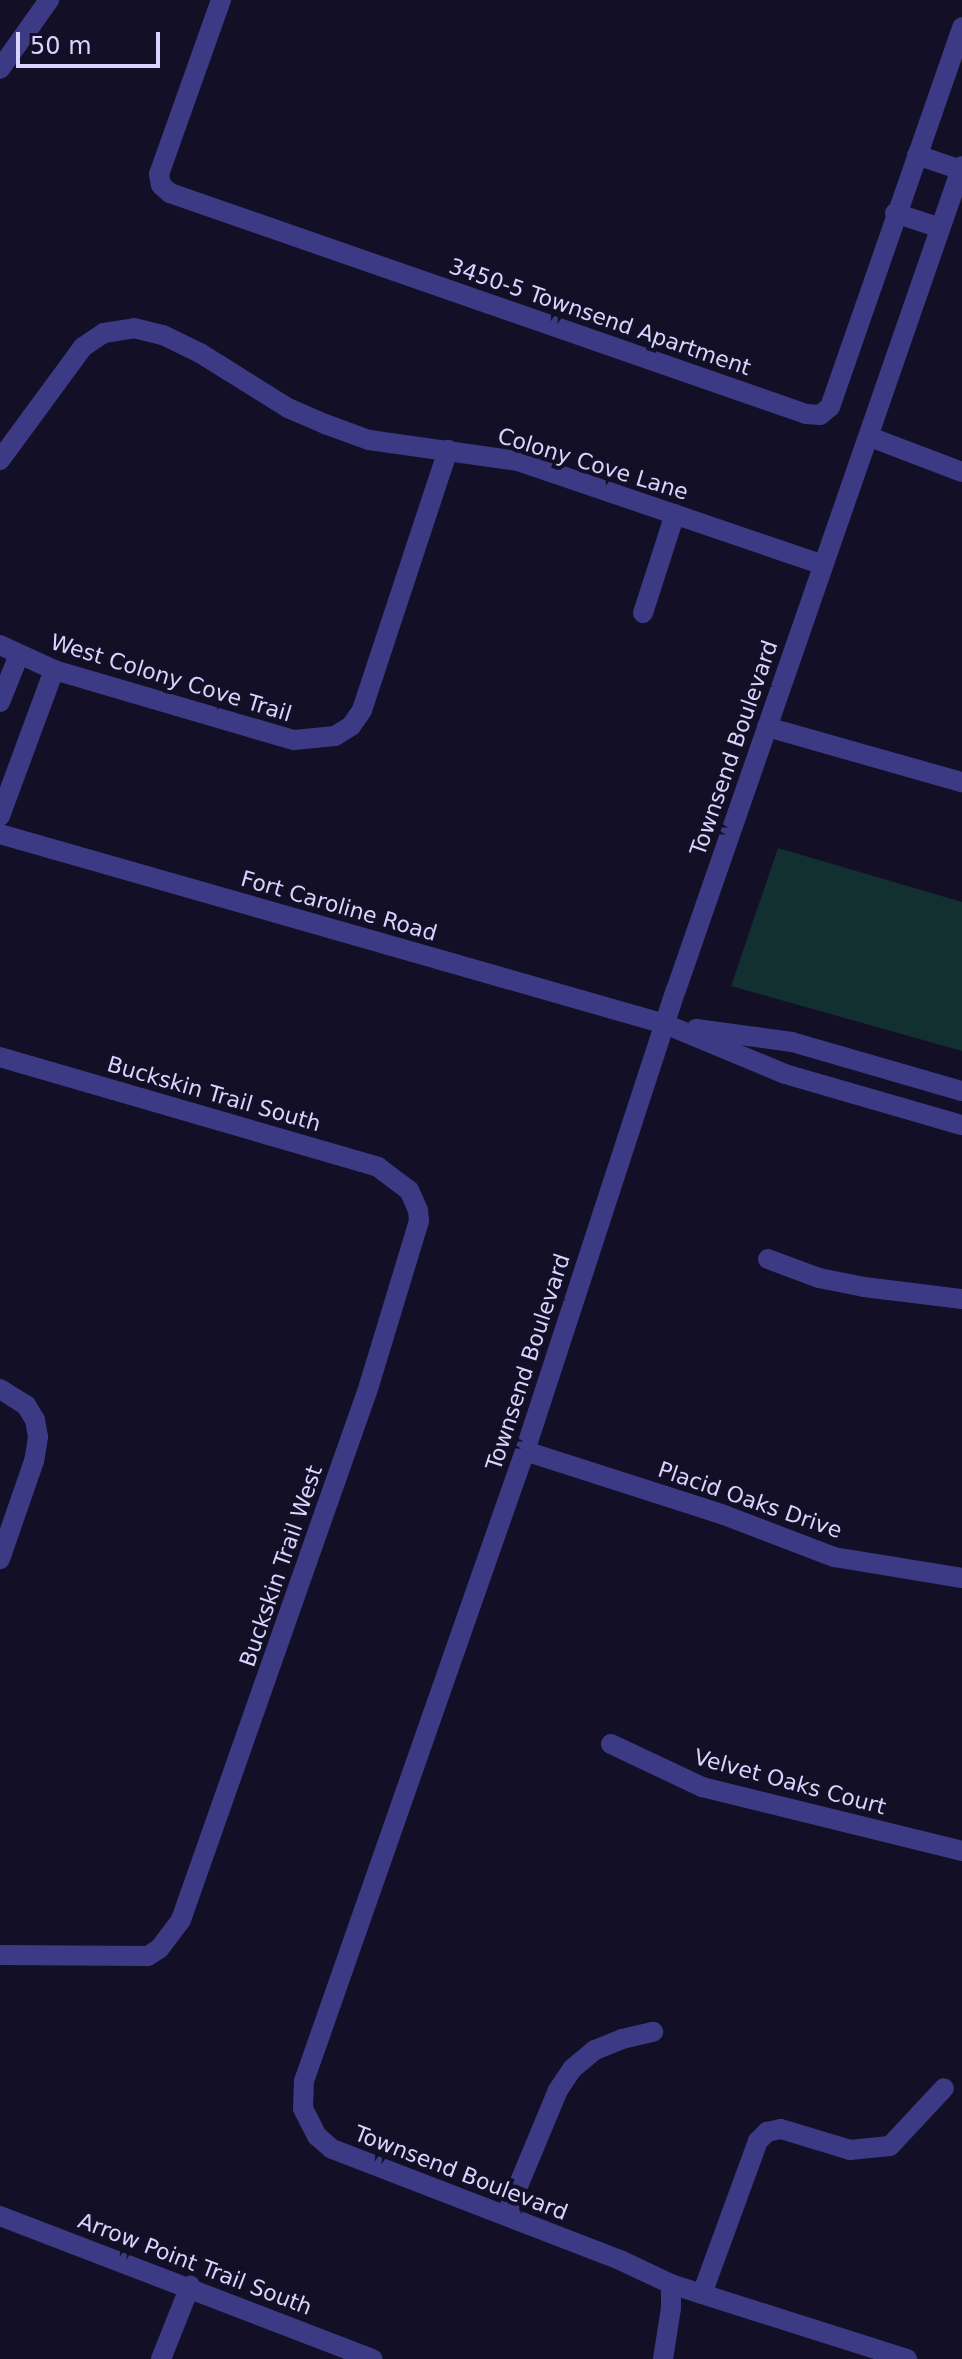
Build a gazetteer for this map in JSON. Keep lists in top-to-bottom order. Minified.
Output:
{"streets":{"street":["3450-5 Townsend Apartment","Colony Cove Lane","West Colony Cove Trail","Townsend Boulevard","Fort Caroline Road","Buckskin Trail South","Placid Oaks Drive","Buckskin Trail West","Velvet Oaks Court","Arrow Point Trail South"]},"crossings":[["Colony Cove Lane","West Colony Cove Trail"],["Colony Cove Lane","Townsend Boulevard"],["Townsend Boulevard","Fort Caroline Road"],["Townsend Boulevard","Placid Oaks Drive"],["Buckskin Trail South","Buckskin Trail West"]],"scale_bar":"50 m"}
